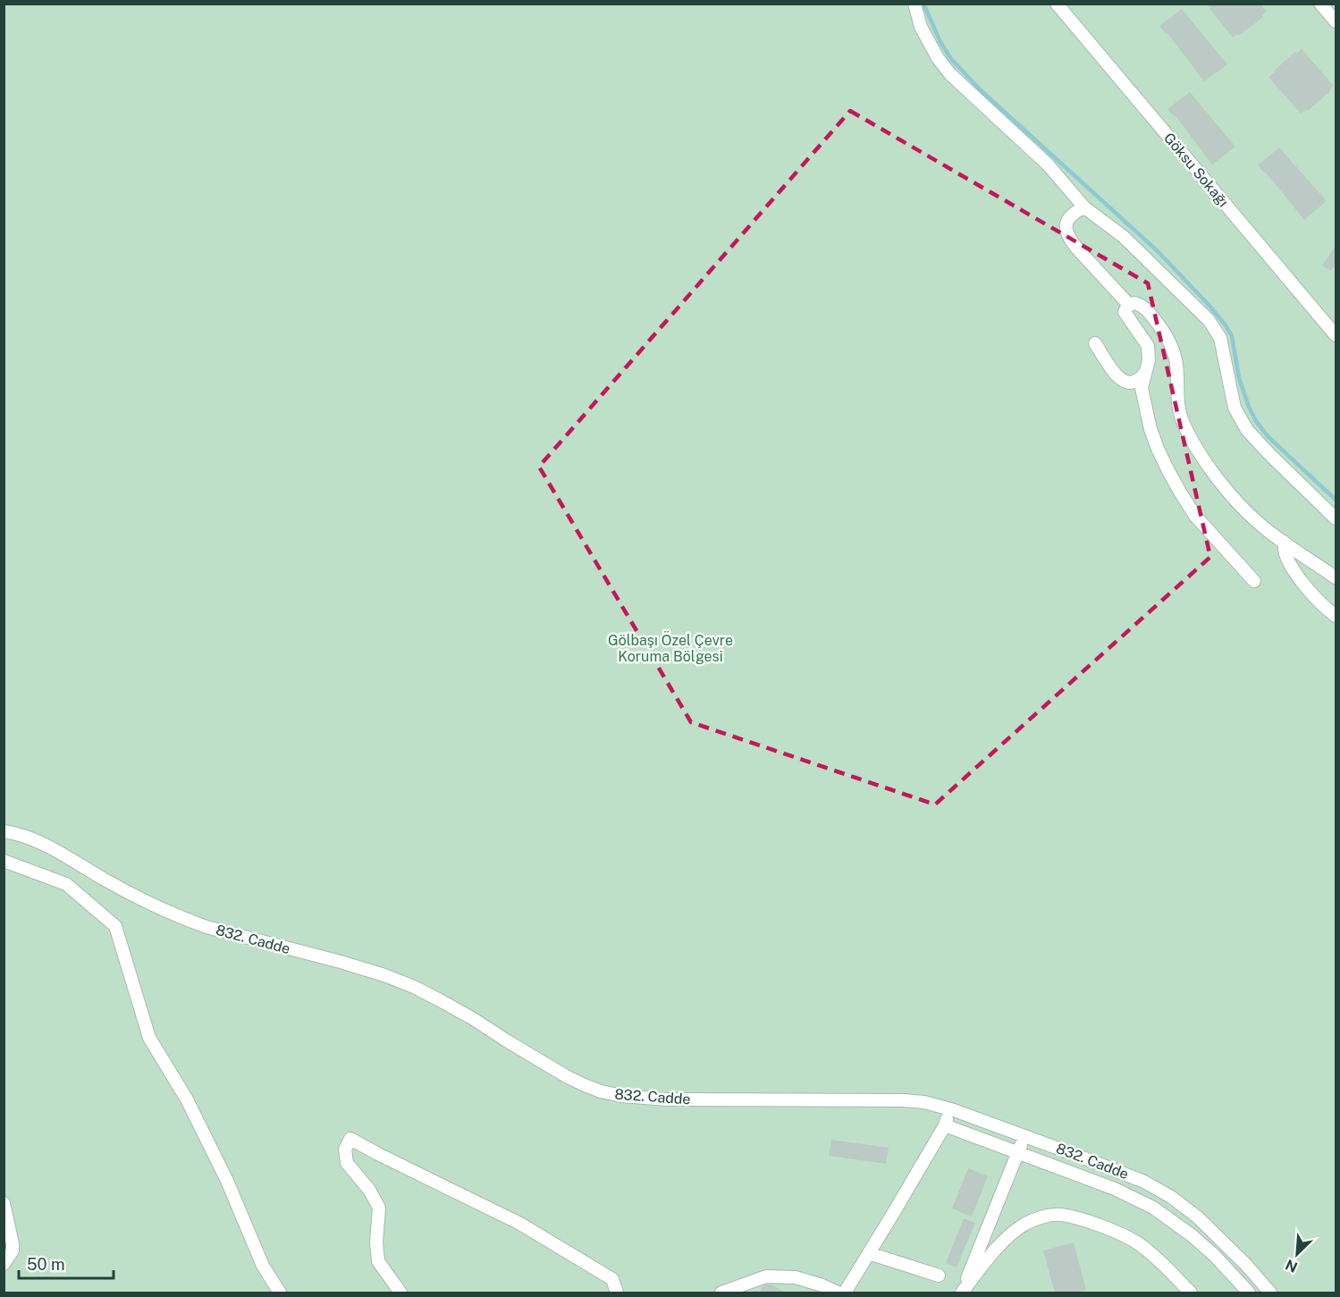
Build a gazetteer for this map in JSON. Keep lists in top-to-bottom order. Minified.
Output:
{"streets":{"street":["Göksu Sokağı","832. Cadde"]},"parks":["Gölbaşı Özel Çevre Koruma Bölgesi"],"scale_bar":"50 m","north":"bottom left"}
